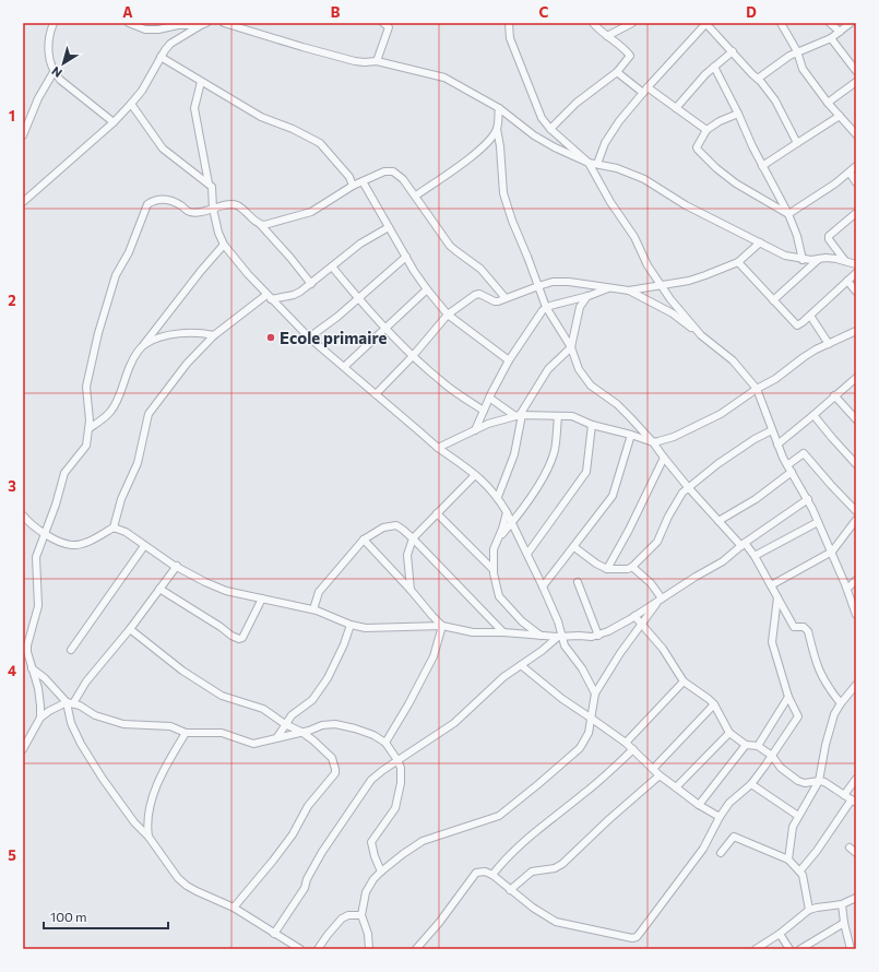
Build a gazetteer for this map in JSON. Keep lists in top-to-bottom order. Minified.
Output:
{"places":["Ecole primaire"],"scale_bar":"100 m","north":"bottom left","grid":{"columns":["A","B","C","D"],"rows":["1","2","3","4","5"]}}
